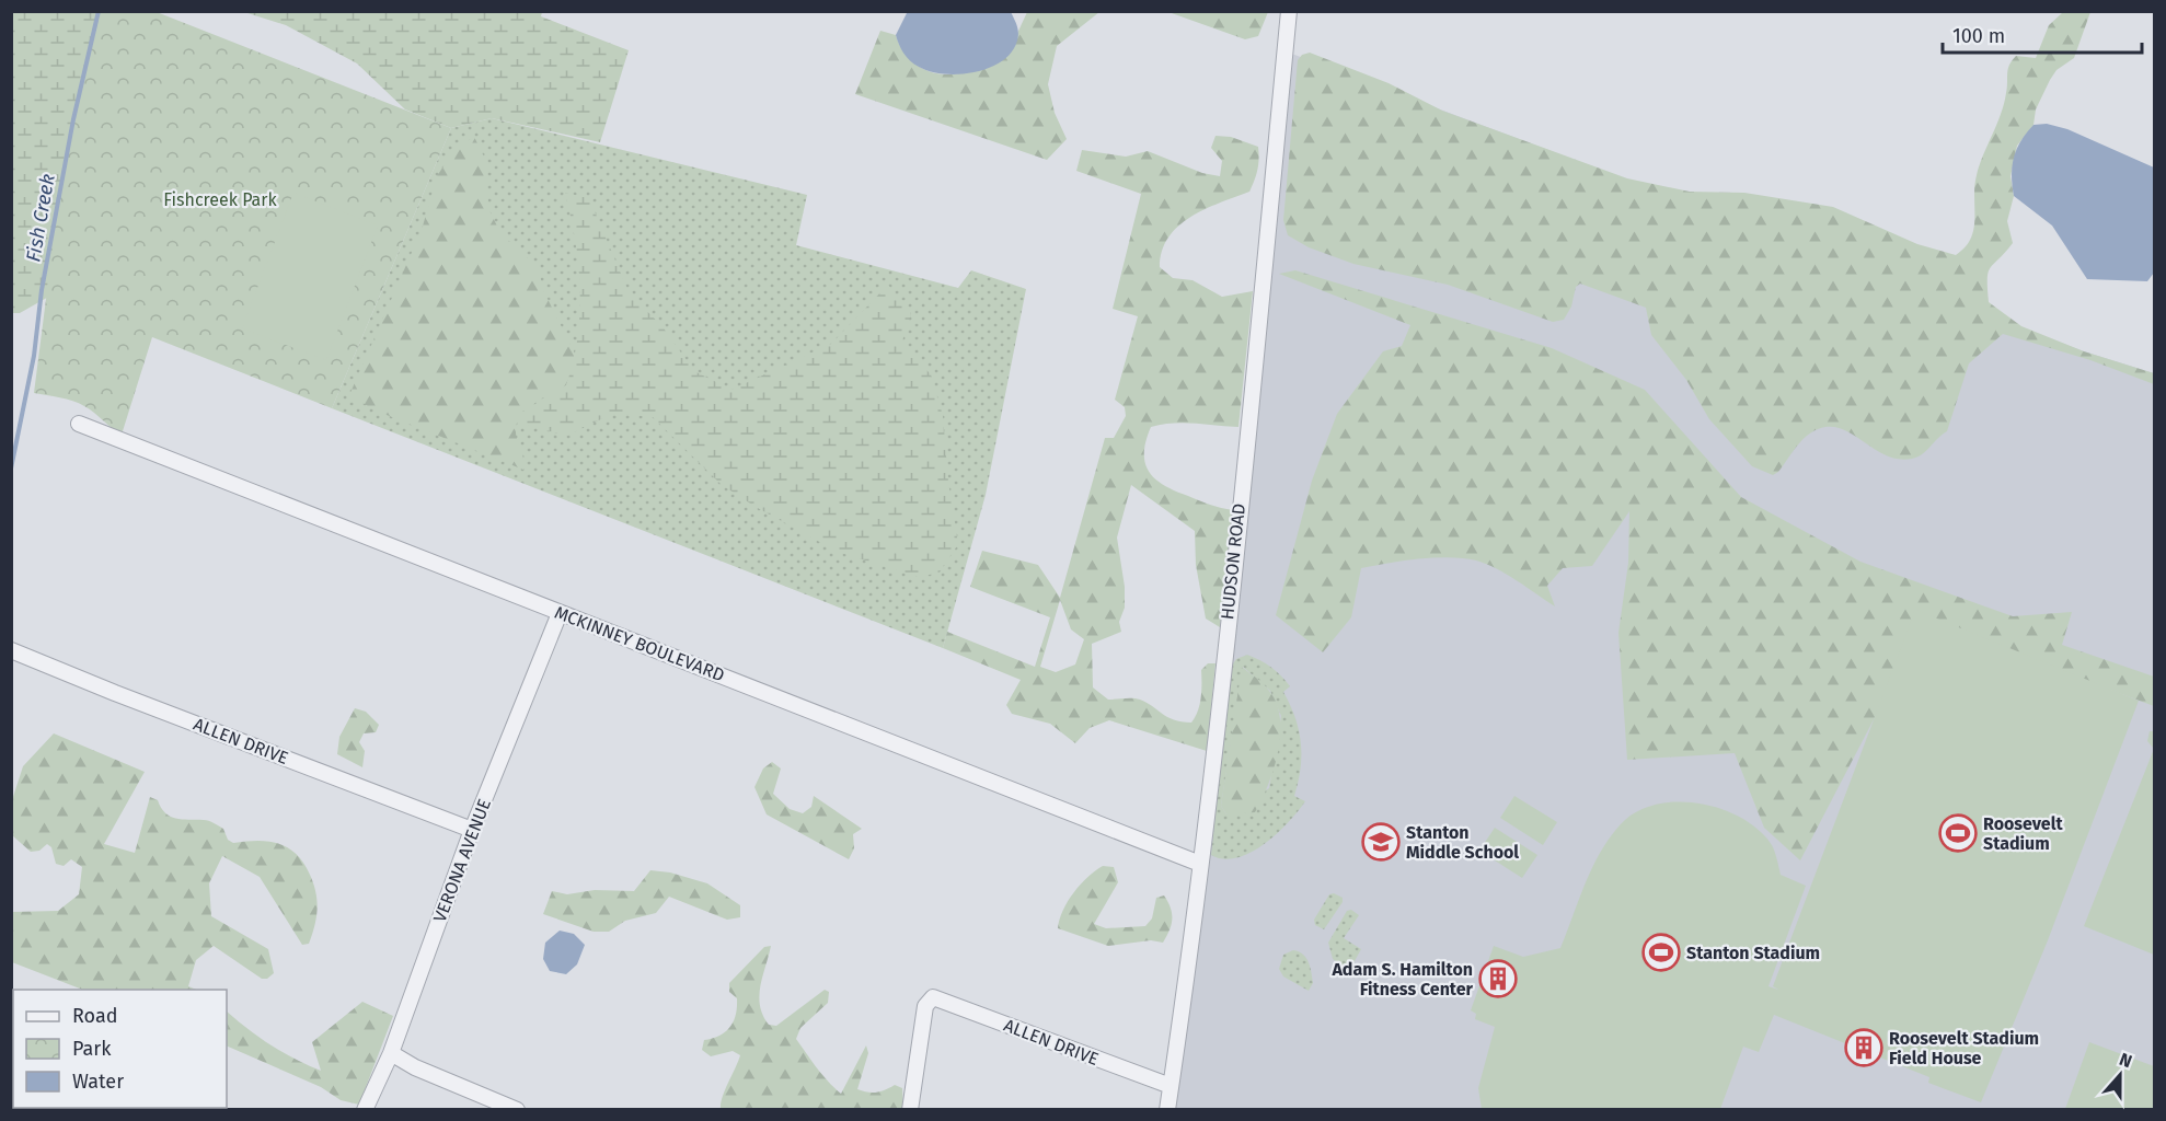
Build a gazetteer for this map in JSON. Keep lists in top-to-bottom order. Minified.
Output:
{"streets":{"street":["HUDSON ROAD","MCKINNEY BOULEVARD","ALLEN DRIVE","VERONA AVENUE"]},"crossings":[["HUDSON ROAD","MCKINNEY BOULEVARD"],["HUDSON ROAD","ALLEN DRIVE"],["MCKINNEY BOULEVARD","VERONA AVENUE"],["ALLEN DRIVE","VERONA AVENUE"]],"water":["Fish Creek"],"parks":["Fishcreek Park"],"places":{"sports":["Roosevelt Stadium","Stanton Stadium"],"school or university":["Stanton Middle School"],"building":["Adam S. Hamilton Fitness Center","Roosevelt Stadium Field House"]},"legend":["Road","Park","Water"],"scale_bar":"100 m","north":"top"}
